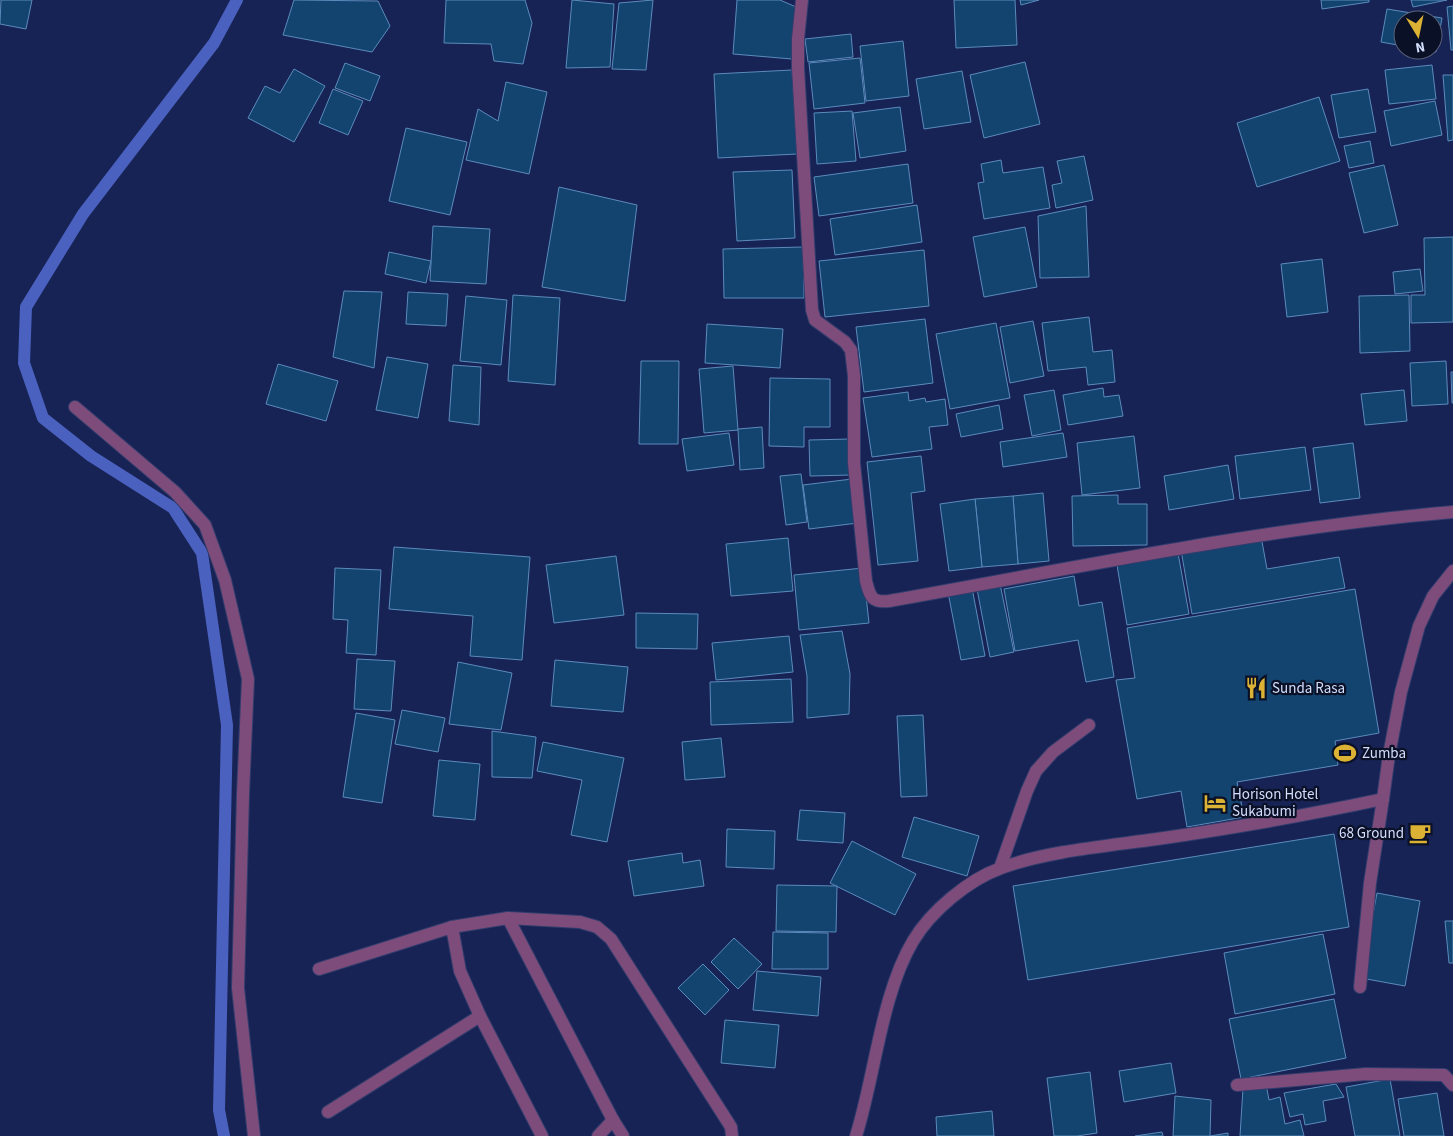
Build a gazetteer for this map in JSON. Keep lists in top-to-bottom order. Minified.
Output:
{"places":{"restaurant":["Sunda Rasa"],"sports":["Zumba"],"hotel":["Horison Hotel Sukabumi"],"cafe":["68 Ground"]},"north":"bottom"}
